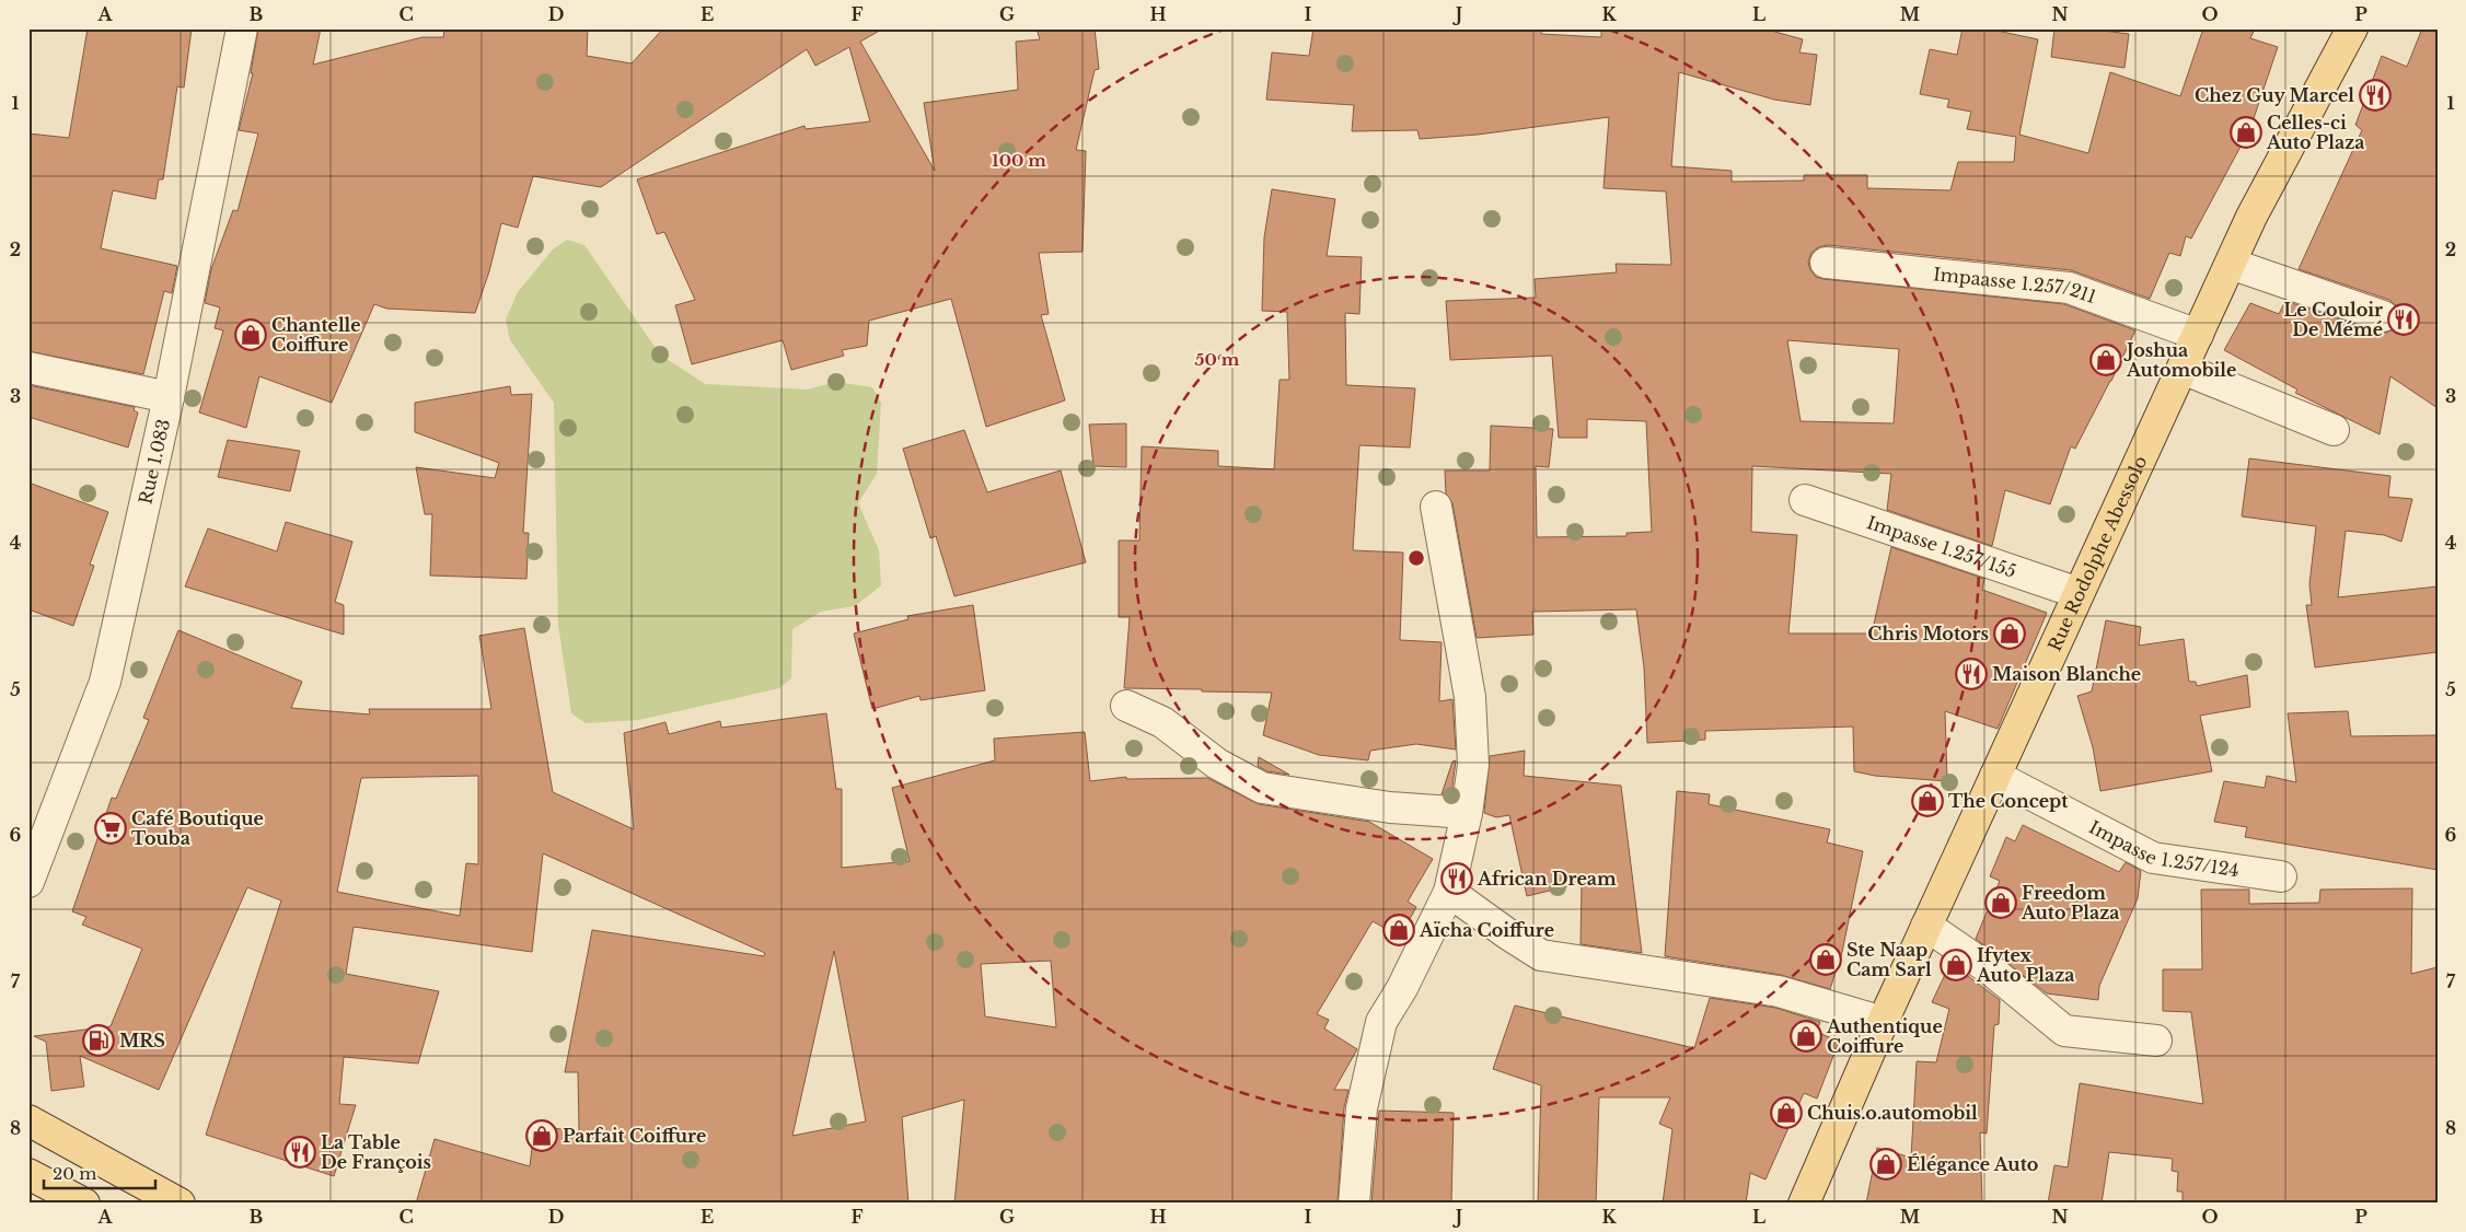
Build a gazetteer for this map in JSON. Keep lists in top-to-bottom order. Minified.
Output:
{"streets":{"main road":["Rue Rodolphe Abessolo"],"street":["Impaasse 1.257/211","Rue 1.083","Impasse 1.257/155","Impasse 1.257/124"]},"crossings":[["Impaasse 1.257/211","Rue Rodolphe Abessolo"],["Impasse 1.257/155","Rue Rodolphe Abessolo"],["Rue Rodolphe Abessolo","Impasse 1.257/124"]],"places":{"restaurant":["Chez Guy Marcel","Le Couloir De Mémé","Maison Blanche","African Dream","La Table De François"],"shop":["Celles-ci Auto Plaza","Chantelle Coiffure","Joshua Automobile","Chris Motors","The Concept","Freedom Auto Plaza","Aïcha Coiffure","Ste Naap Cam Sarl","Ifytex Auto Plaza","Authentique Coiffure","Chuis.o.automobil","Parfait Coiffure","Élégance Auto"],"supermarket":["Café Boutique Touba"],"fuel station":["MRS"]},"scale_bar":"20 m","grid":{"columns":["A","B","C","D","E","F","G","H","I","J","K","L","M","N","O","P"],"rows":["1","2","3","4","5","6","7","8"]},"rings":["100 m","50 m"]}
